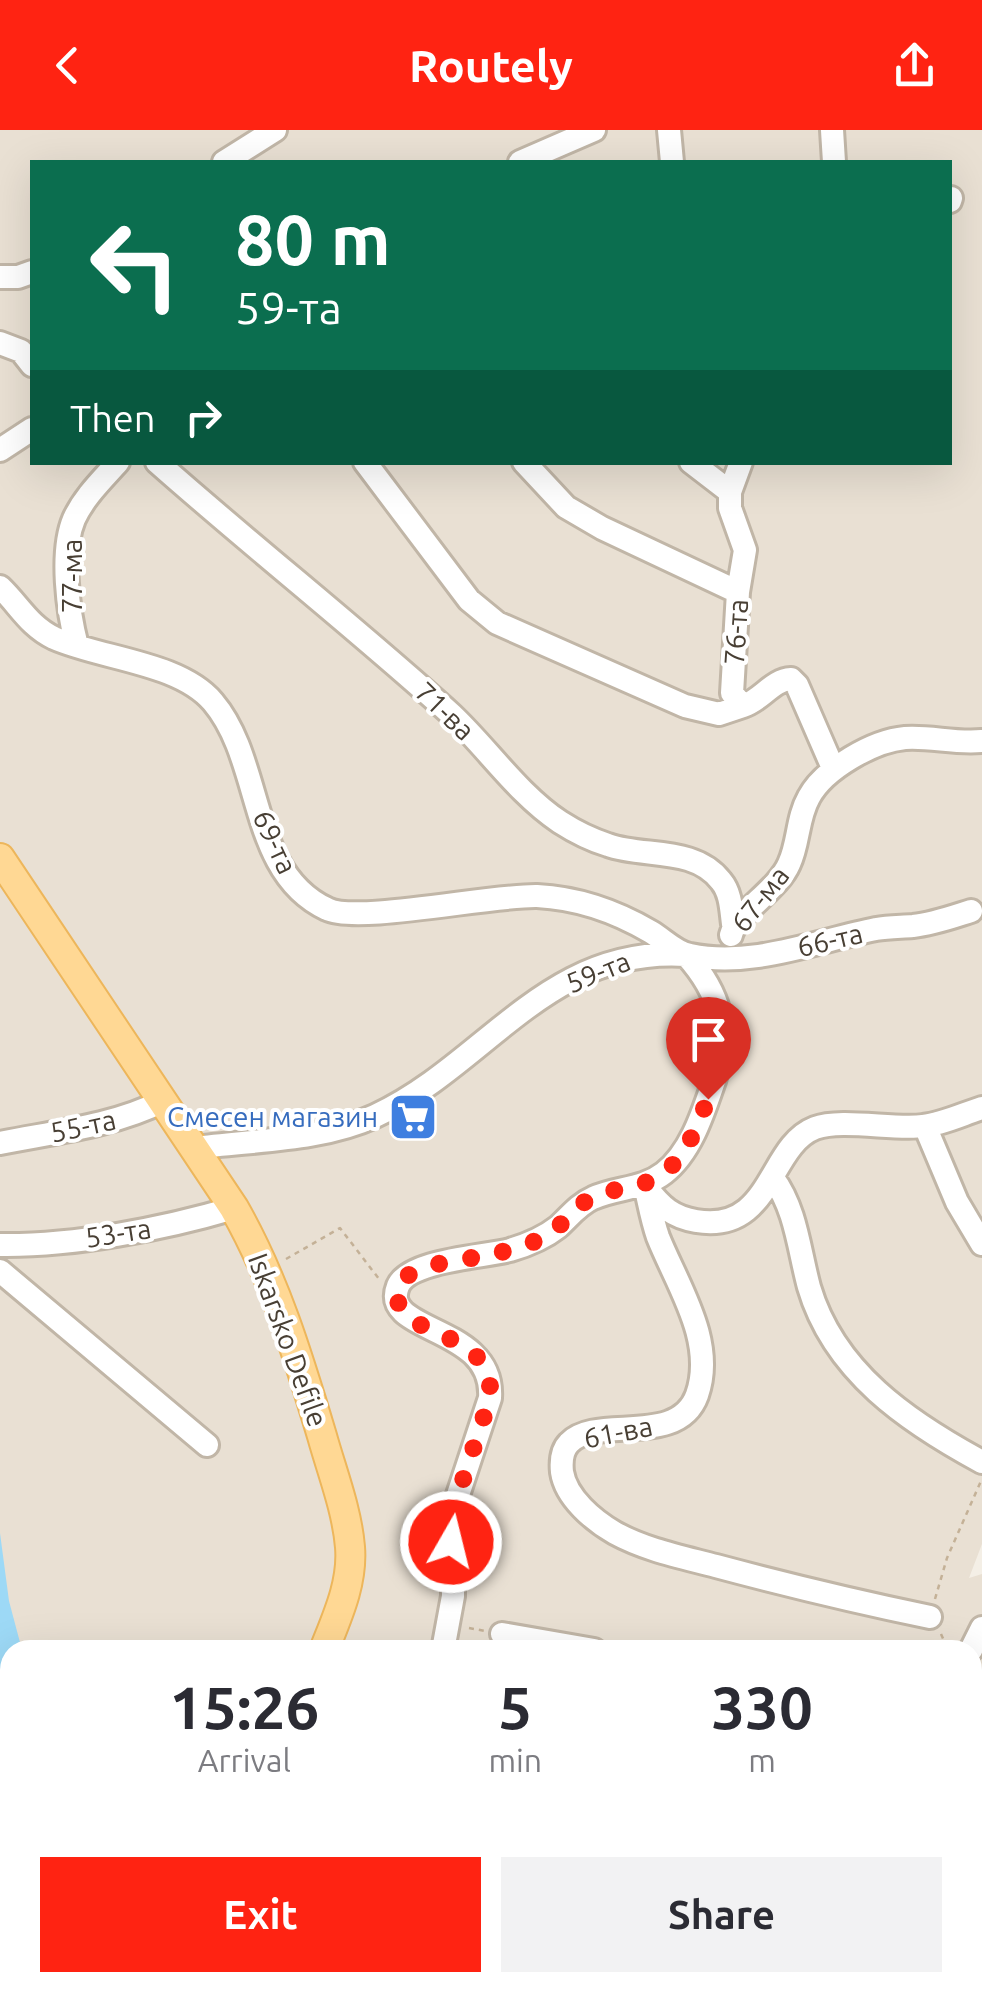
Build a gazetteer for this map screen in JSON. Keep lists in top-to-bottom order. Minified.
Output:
{"streets":{"main road":["Iskarsko Defile"],"street":["77-ма","76-та","71-ва","69-та","67-ма","66-та","59-та","55-та","53-та","61-ва"]},"crossings":[["77-ма","69-та"],["76-та","67-ма"],["71-ва","67-ма"],["69-та","66-та"],["69-та","59-та"],["67-ма","66-та"],["66-та","59-та"],["59-та","Iskarsko Defile"],["55-та","Iskarsko Defile"],["53-та","Iskarsko Defile"]],"places":{"supermarket":["Смесен магазин"]},"page":{"header":"Routely","turn":["80 m","59-та"],"then":"Then","eta":["15:26","Arrival","5","min","330","m"],"buttons":["Exit","Share"]}}
